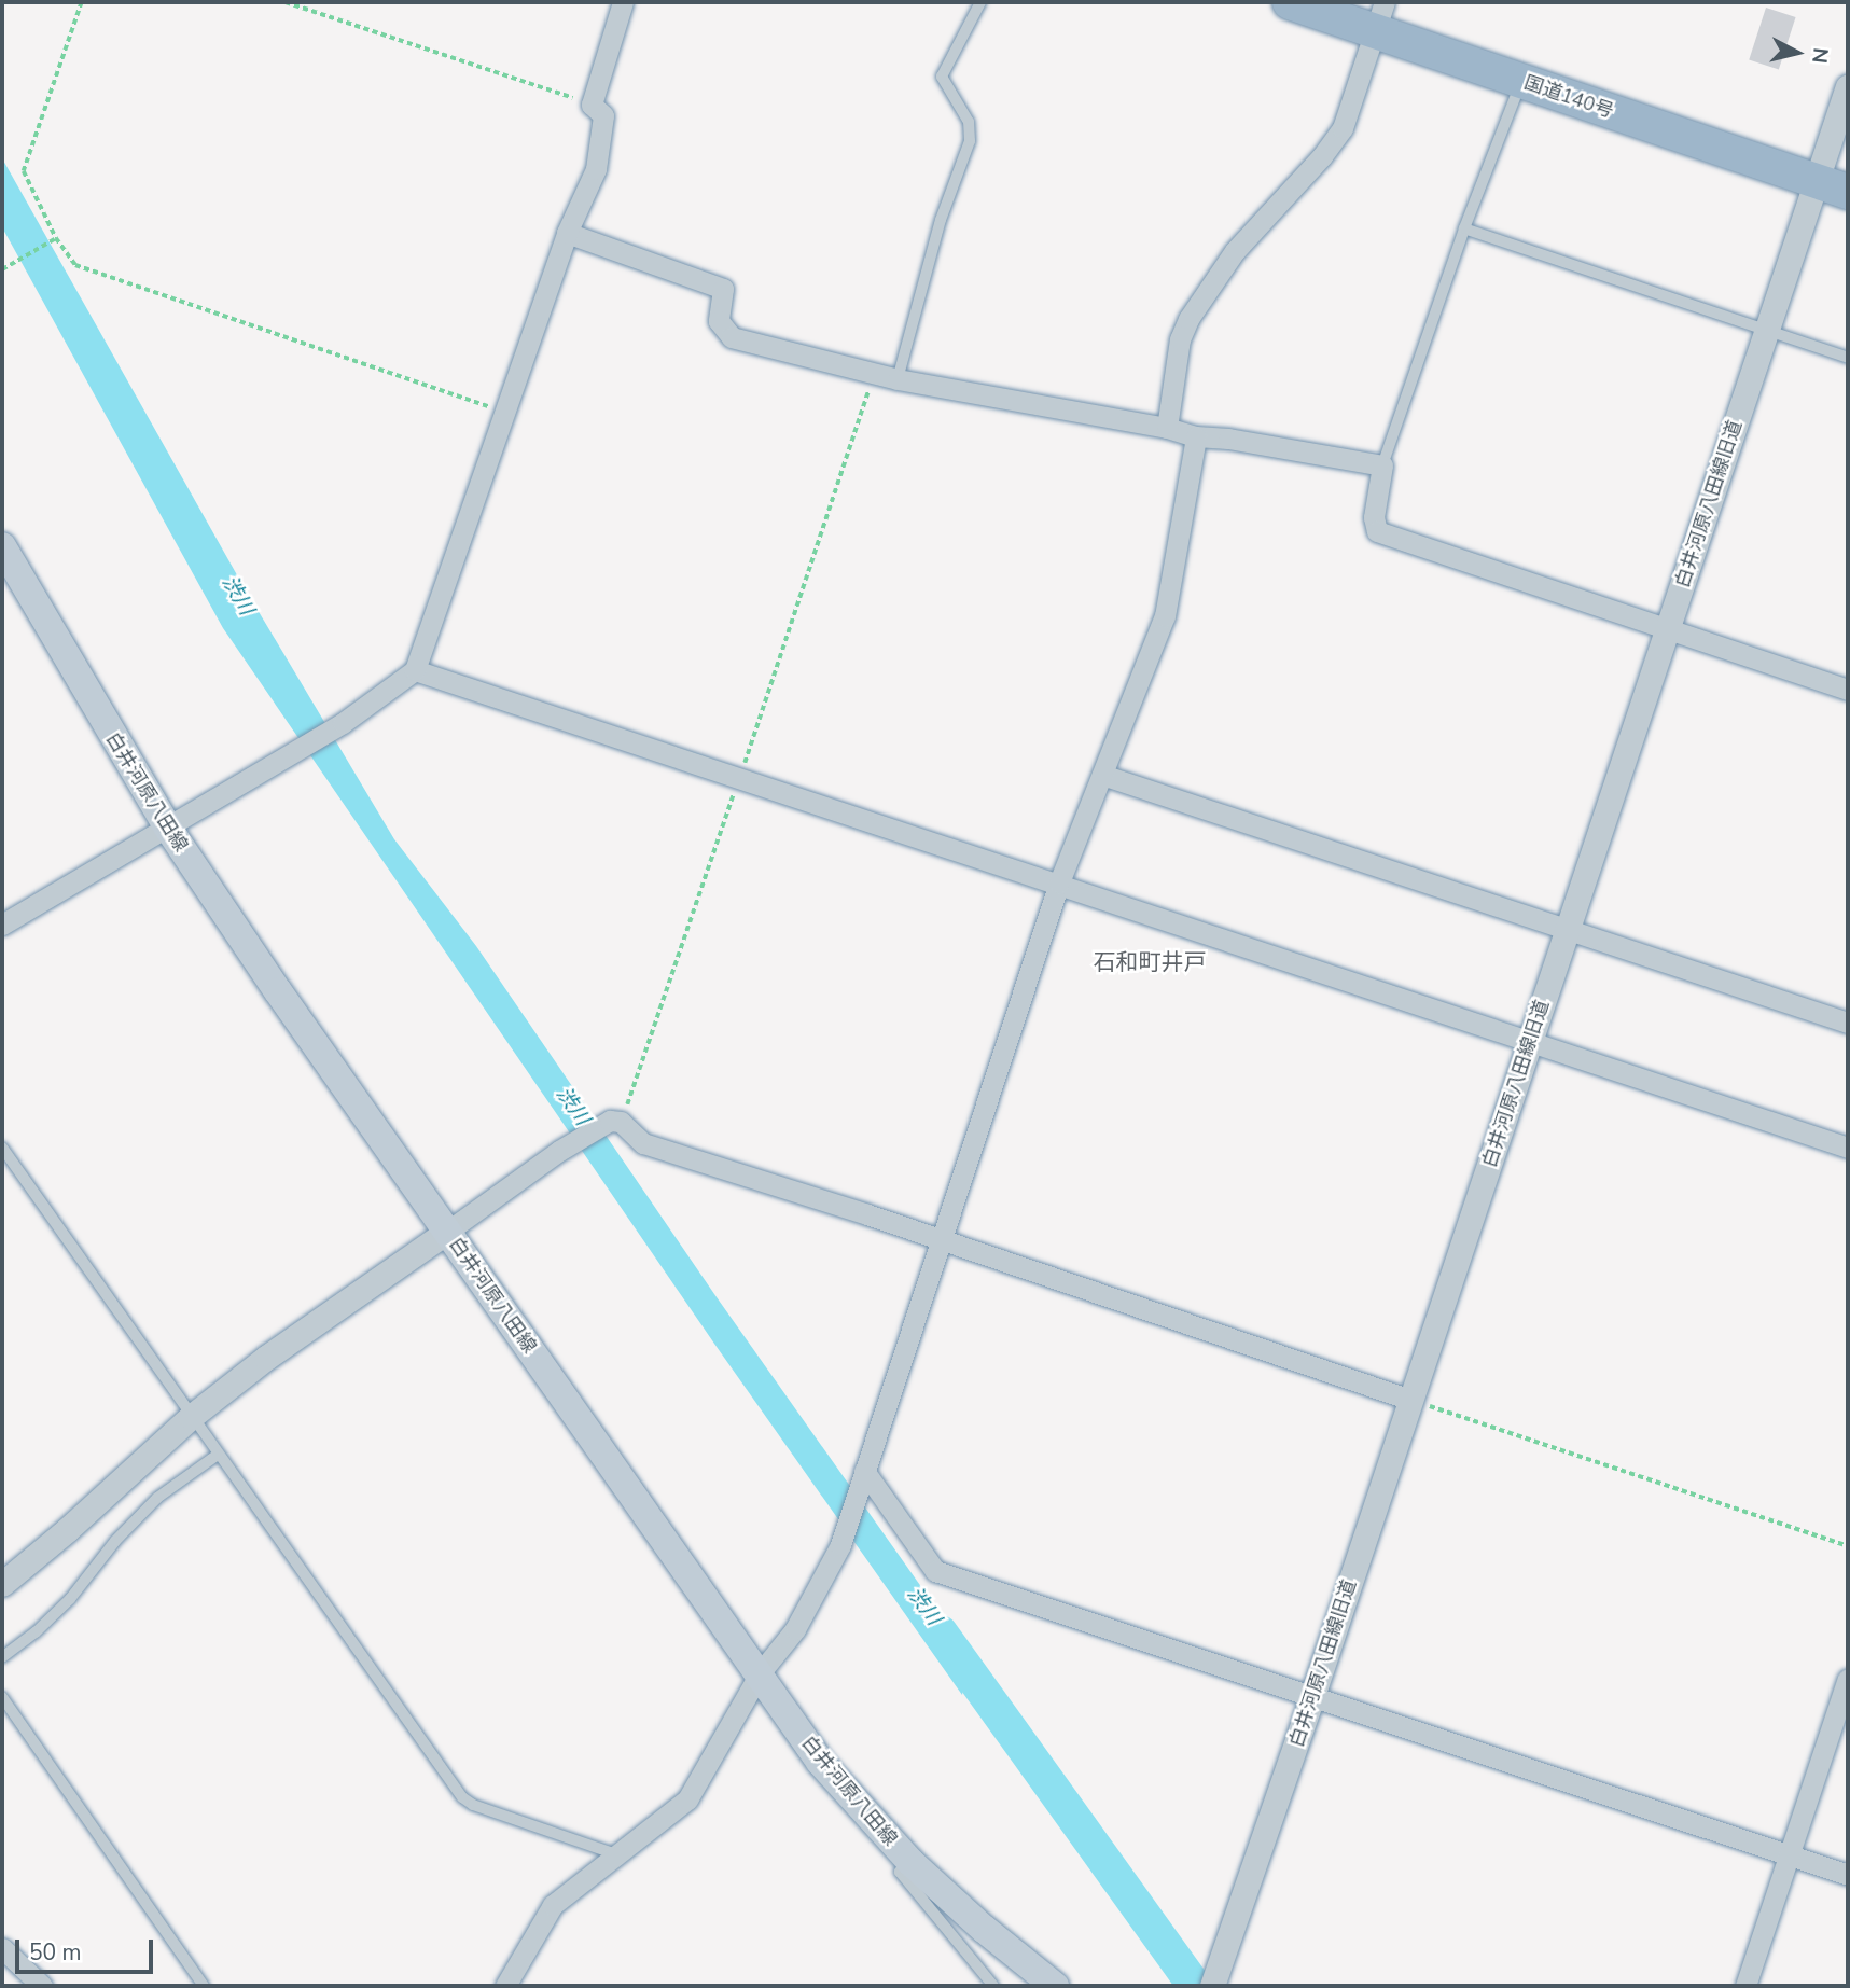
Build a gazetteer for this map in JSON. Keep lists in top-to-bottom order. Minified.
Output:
{"streets":{"highway":["国道140号"],"main road":["白井河原八田線"],"street":["白井河原八田線旧道"]},"crossings":[["国道140号","白井河原八田線旧道"]],"districts":["石和町井戸"],"water":["渋川"],"scale_bar":"50 m","north":"right"}
